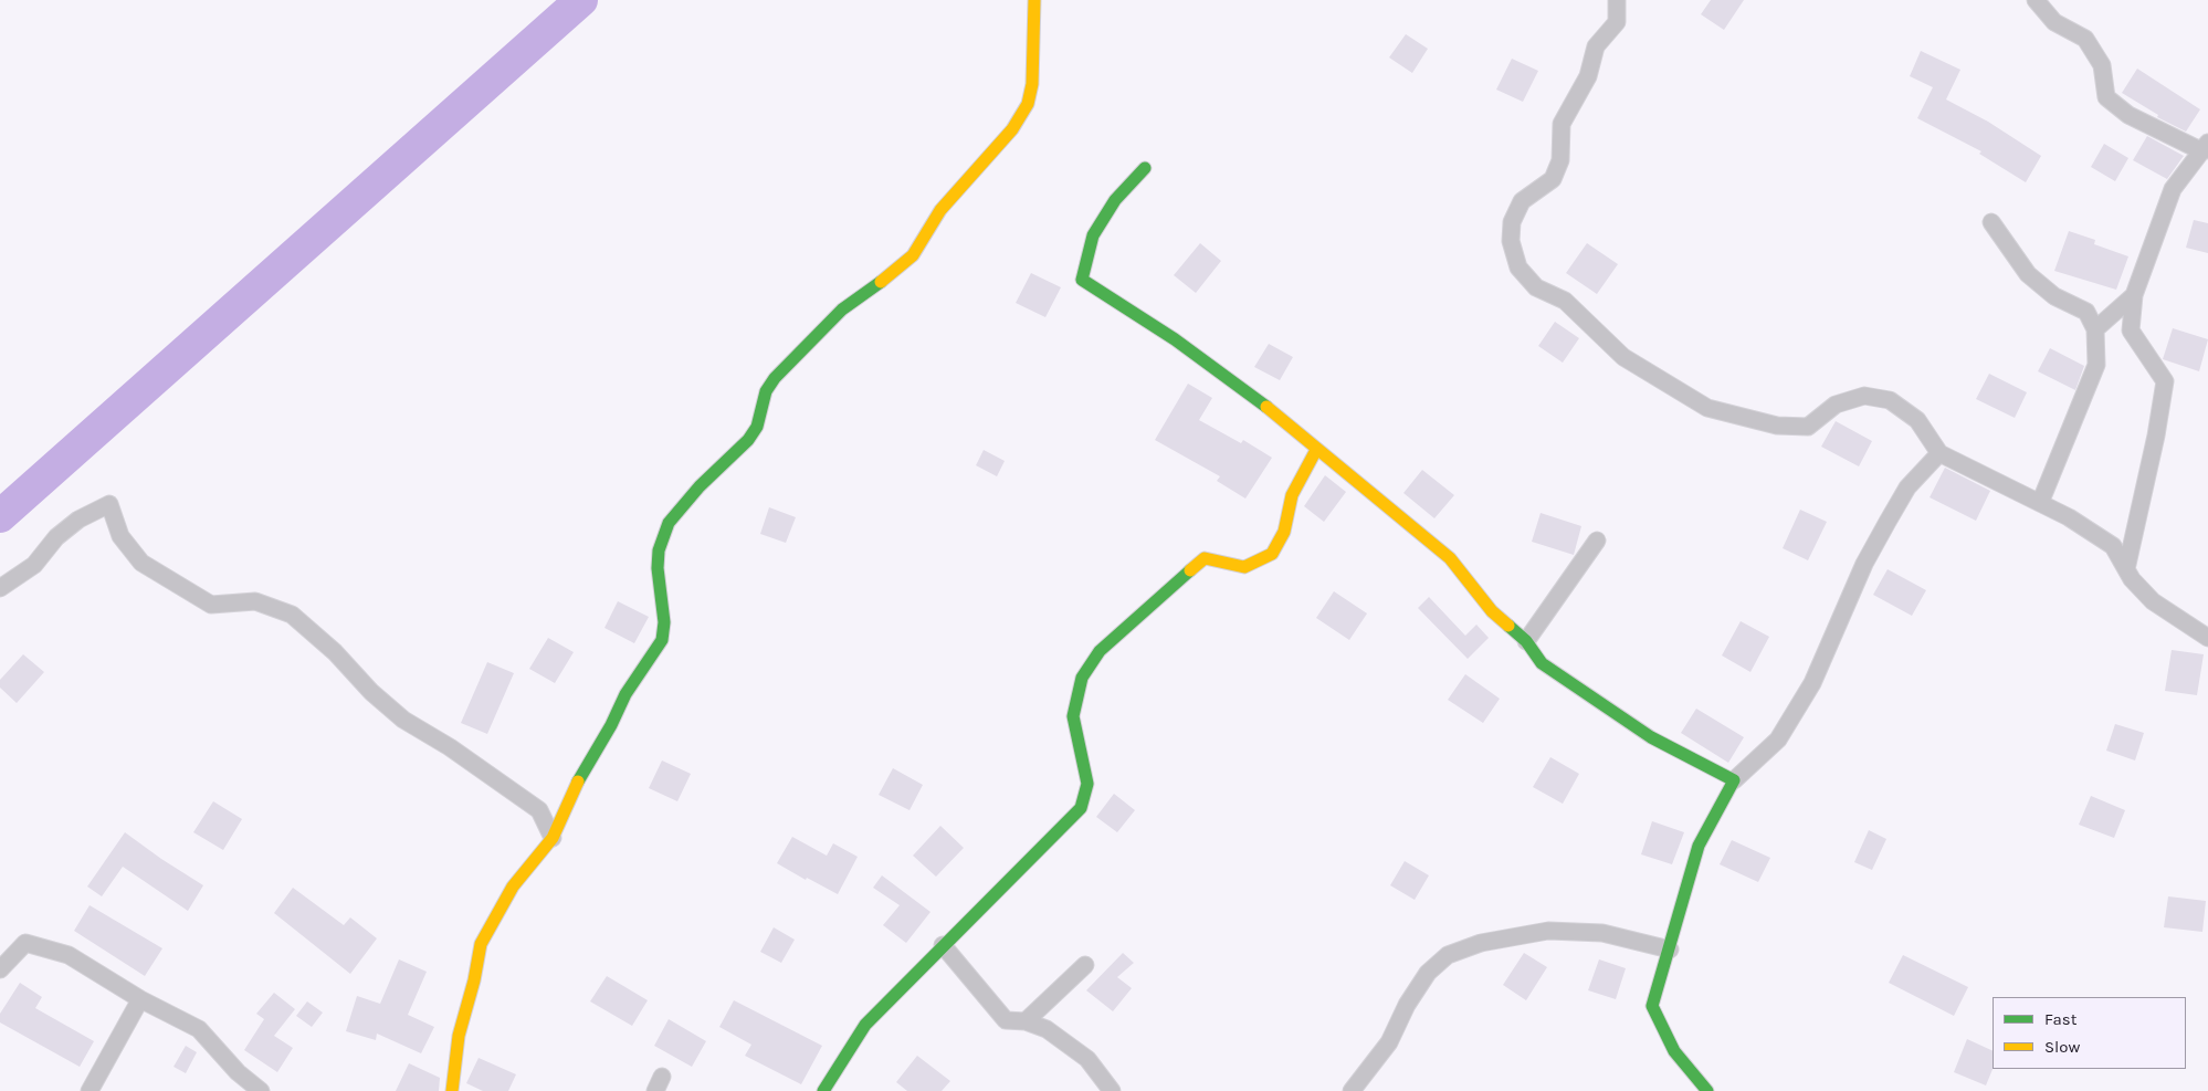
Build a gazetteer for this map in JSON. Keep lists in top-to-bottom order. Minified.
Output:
{"legend":["Fast","Slow"]}
